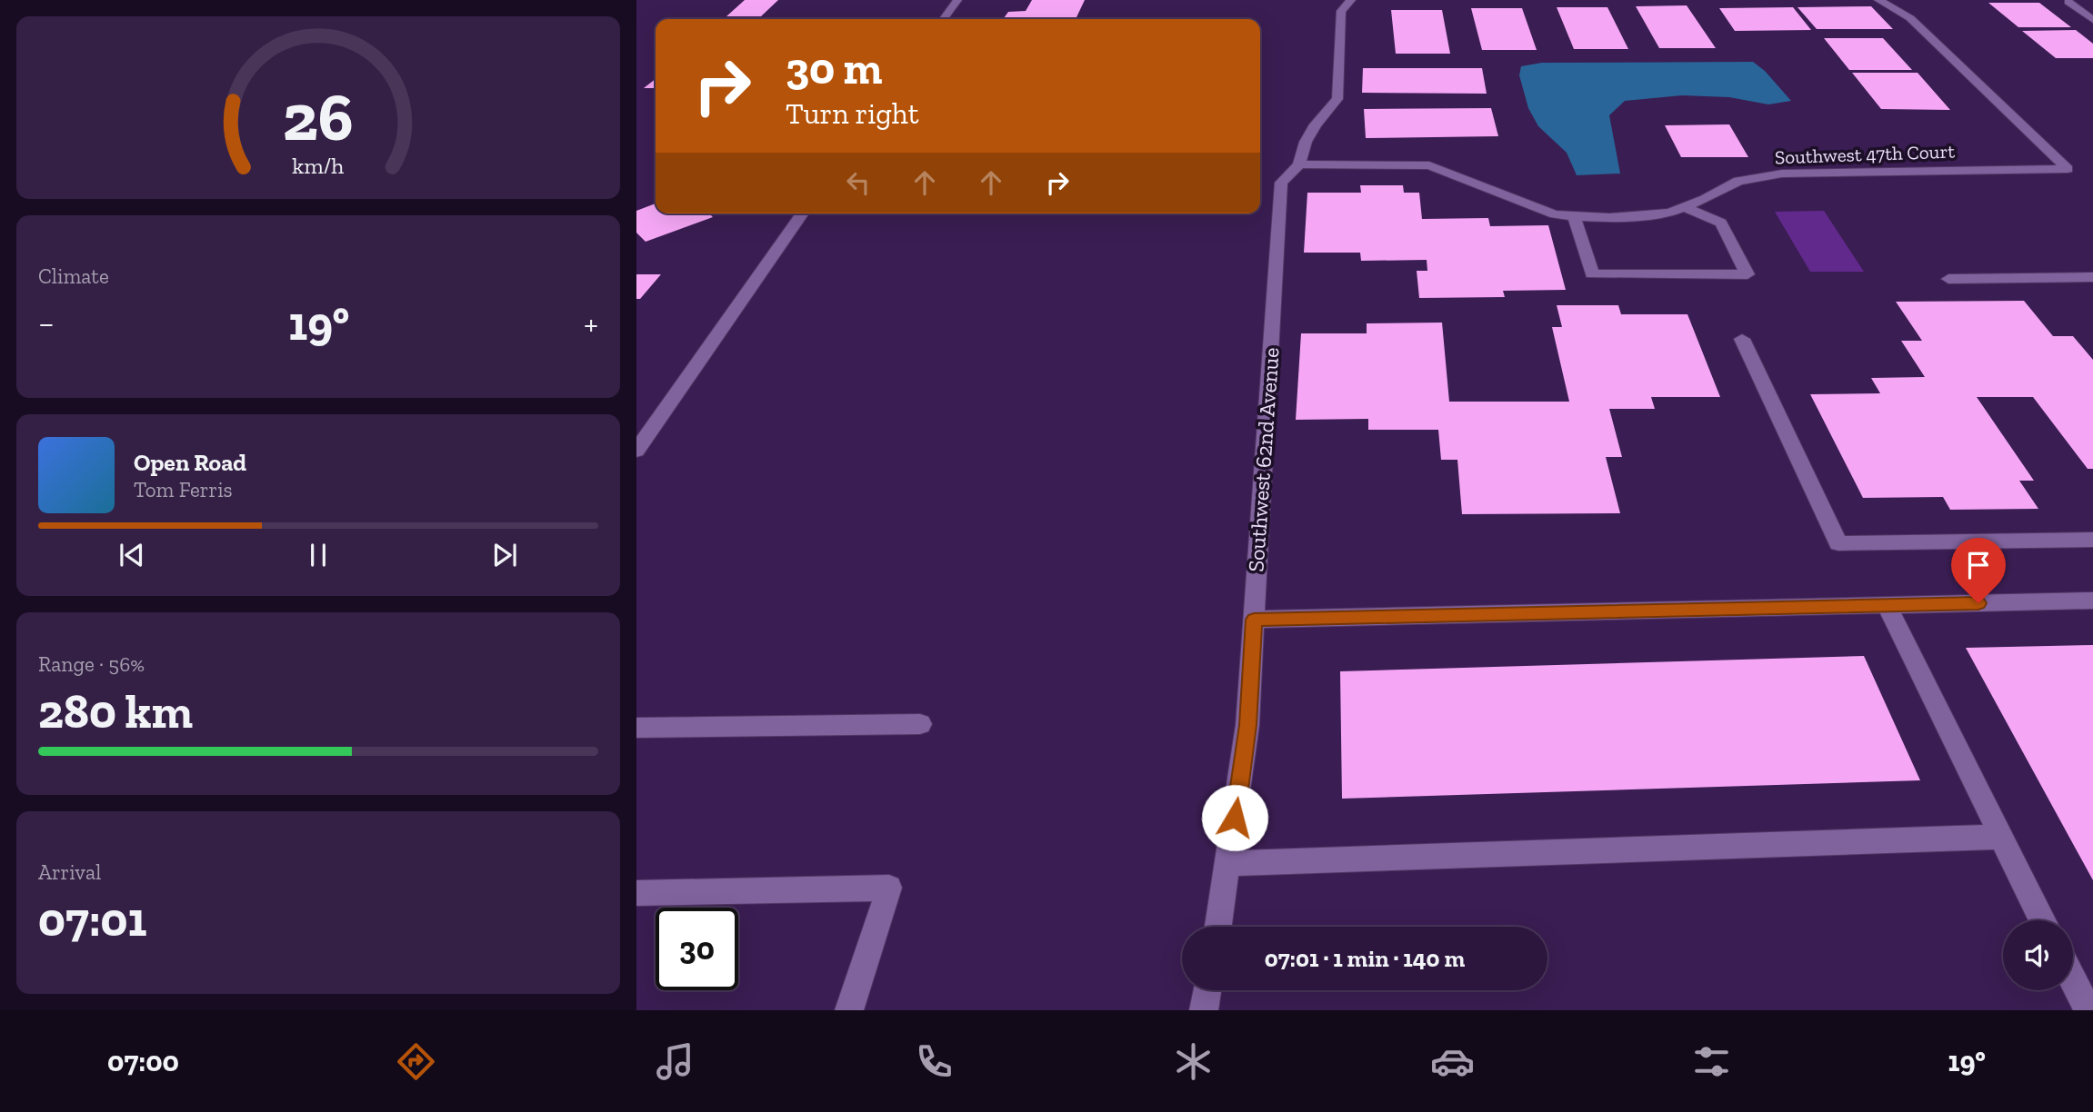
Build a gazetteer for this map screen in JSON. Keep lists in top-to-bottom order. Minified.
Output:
{"streets":{"street":["Southwest 47th Court","Southwest 62nd Avenue"]},"crossings":[["Southwest 47th Court","Southwest 62nd Avenue"]],"page":{"turn":["30 m","Turn right"],"tile":["Climate",["Range · 56%","280 km"],["Arrival","07:01"]],"heat":["−","19°","+"],"song":["Open Road","Tom Ferris"],"limit":"30","trip":"07:01 · 1 min · 140 m","tabs":["07:00","19°"],"gauge":["26","km/h"]}}
